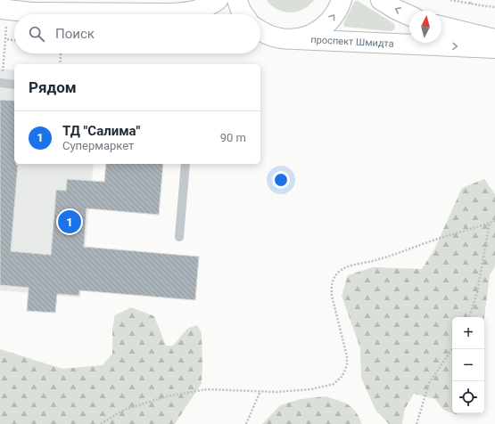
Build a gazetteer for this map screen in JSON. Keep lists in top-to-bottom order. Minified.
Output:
{"streets":{"street":["проспект Шмидта"]},"one_way":["проспект Шмидта"],"north":"top","page":{"search":"Поиск","heading":"Рядом","list":[{"mark":"1","name":"ТД \"Салима\"","note":"Супермаркет","value":"90 m"}],"pins":"1","map_buttons":["+","−"]}}
